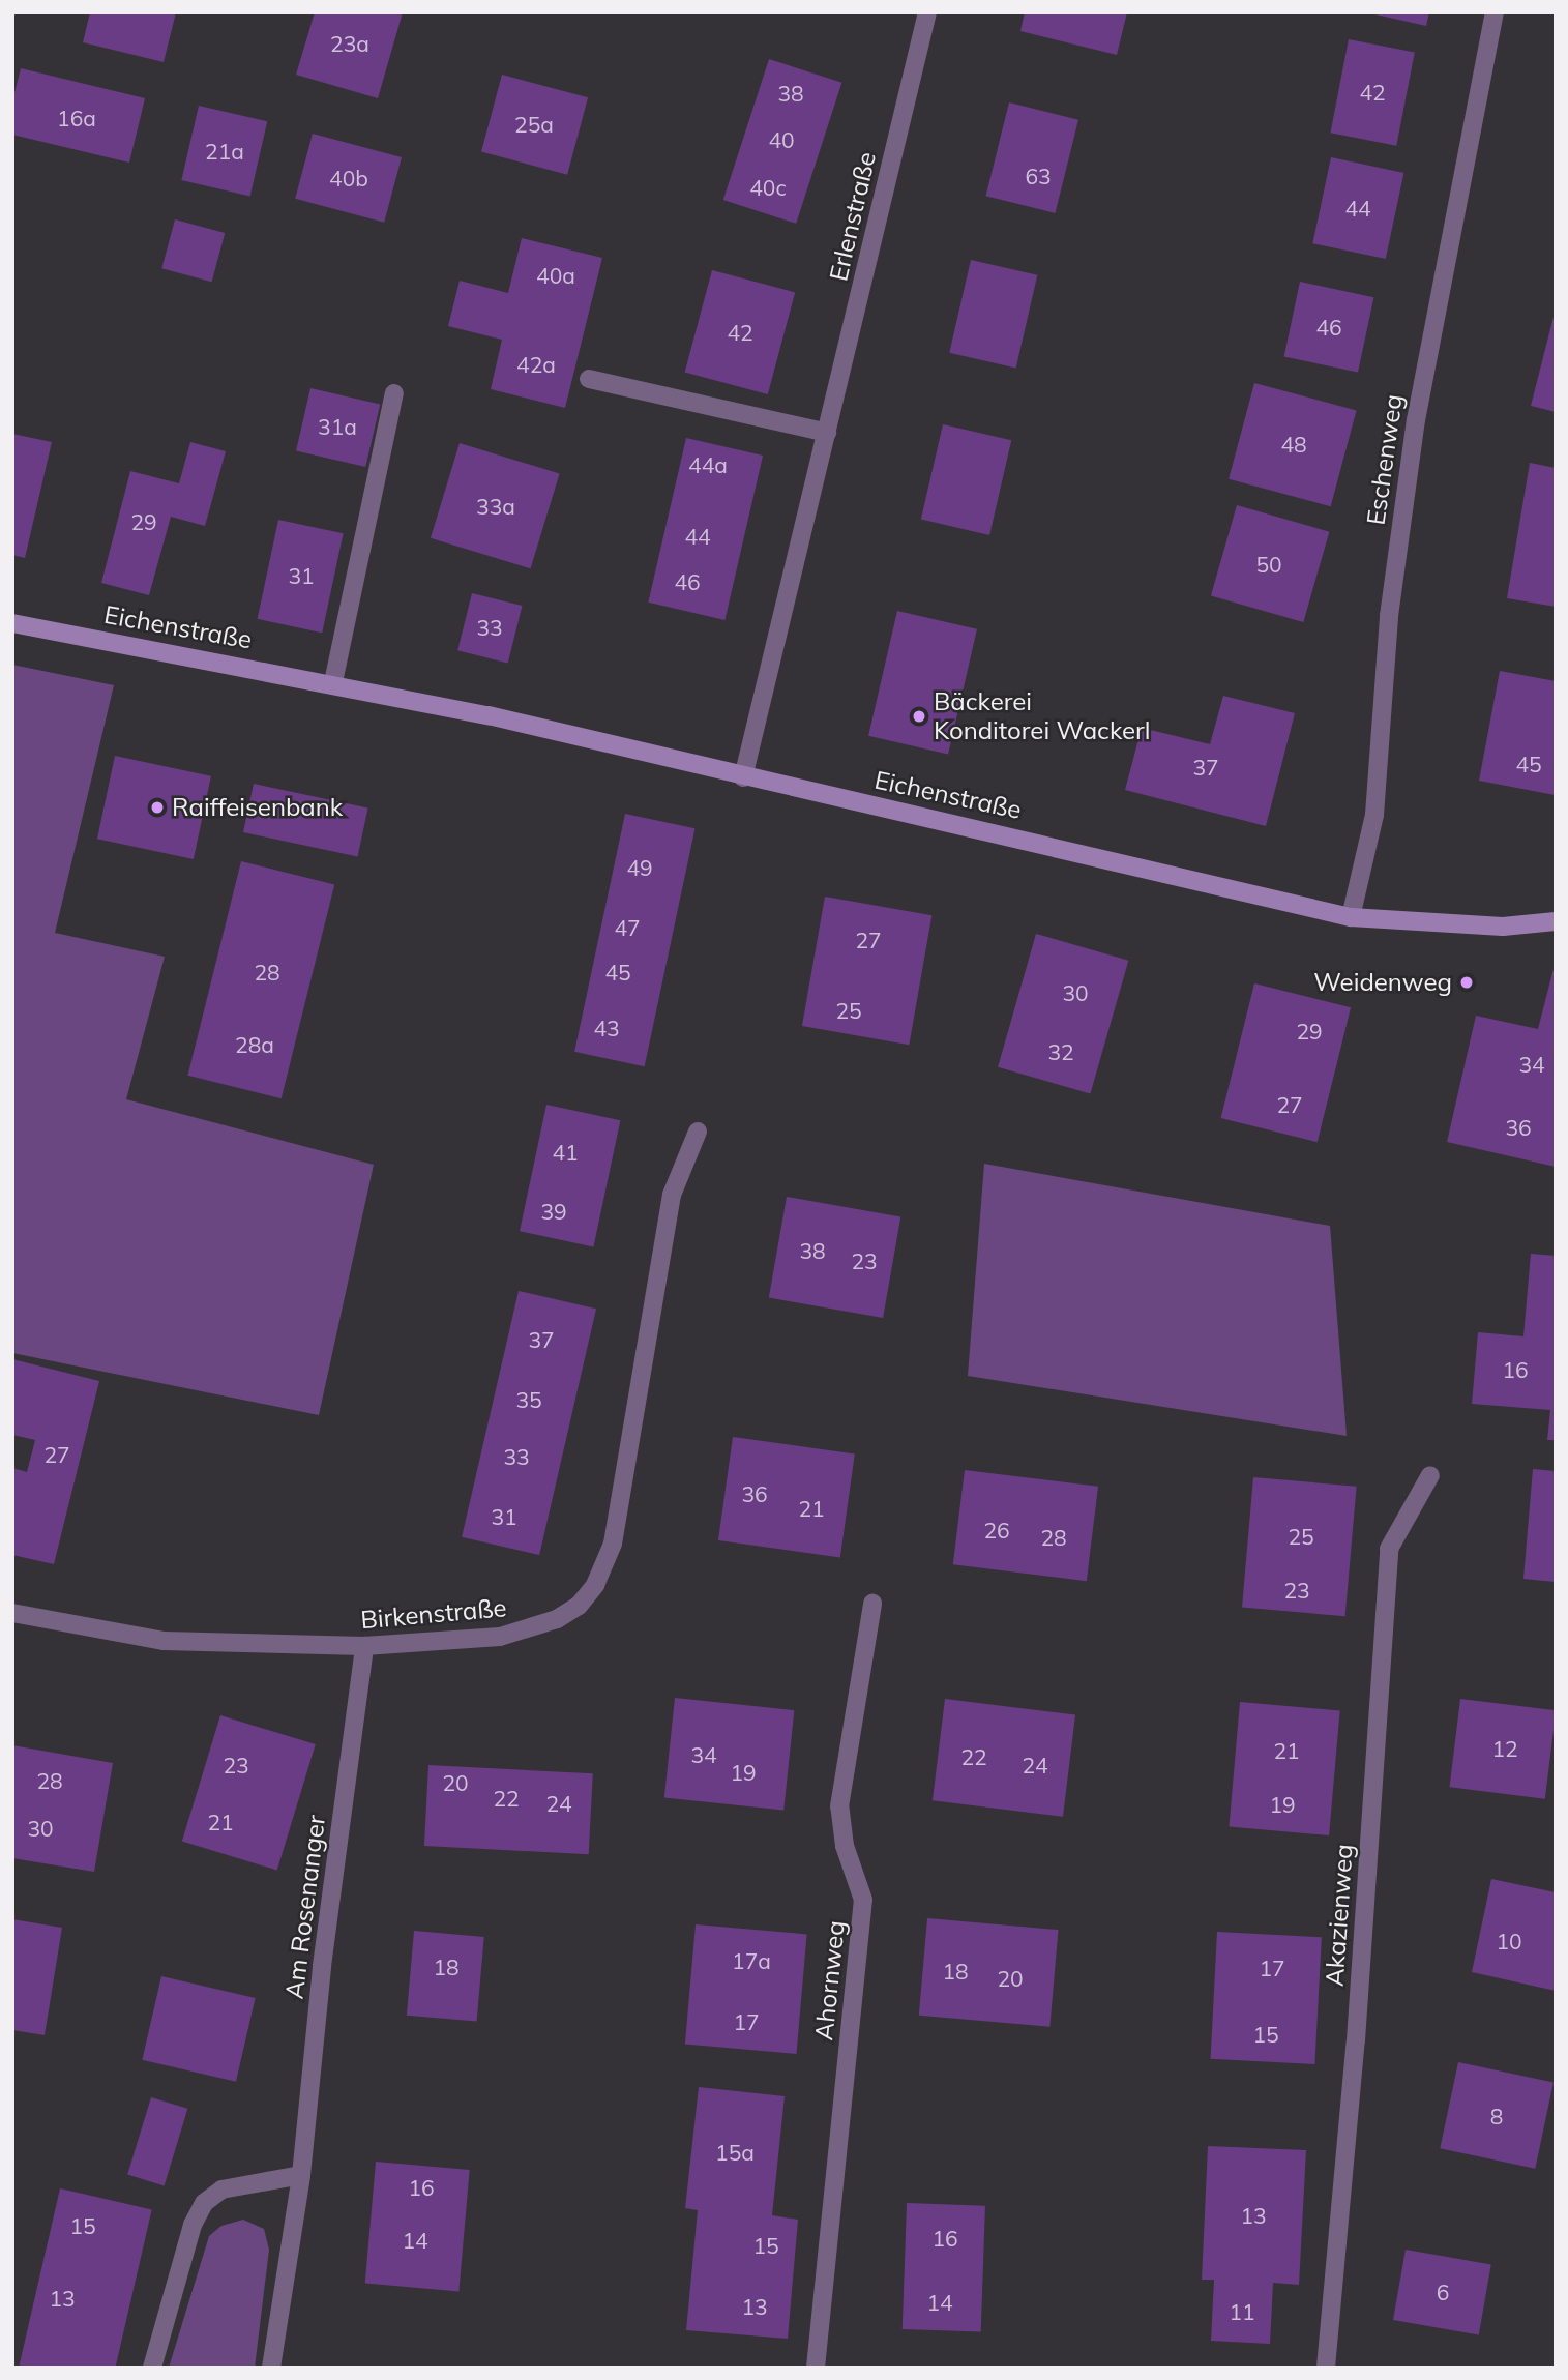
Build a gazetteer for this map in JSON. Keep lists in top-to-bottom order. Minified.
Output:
{"streets":{"street":["Erlenstraße","Eschenweg","Eichenstraße","Birkenstraße","Am Rosenanger","Akazienweg","Ahornweg"]},"crossings":[["Erlenstraße","Eichenstraße"],["Eschenweg","Eichenstraße"],["Birkenstraße","Am Rosenanger"]],"places":["Bäckerei Konditorei Wackerl","Raiffeisenbank","Weidenweg"],"house_numbers":["23a","42","38","16a","25a","40","21a","63","40b","40c","44","40a","46","42","42a","31a","48","44a","33a","29","44","50","31","46","33","45","37","49","47","27","28","45","30","25","43","29","28a","32","34","27","36","41","39","38","23","37","16","35","27","33","36","21","31","26","25","28","23","12","21","34","22","23","24","19","28","20","22","24","19","21","30","10","17a","18","17","18","20","17","15","8","15a","16","13","15","16","14","15","6","13","14","13","11"]}
